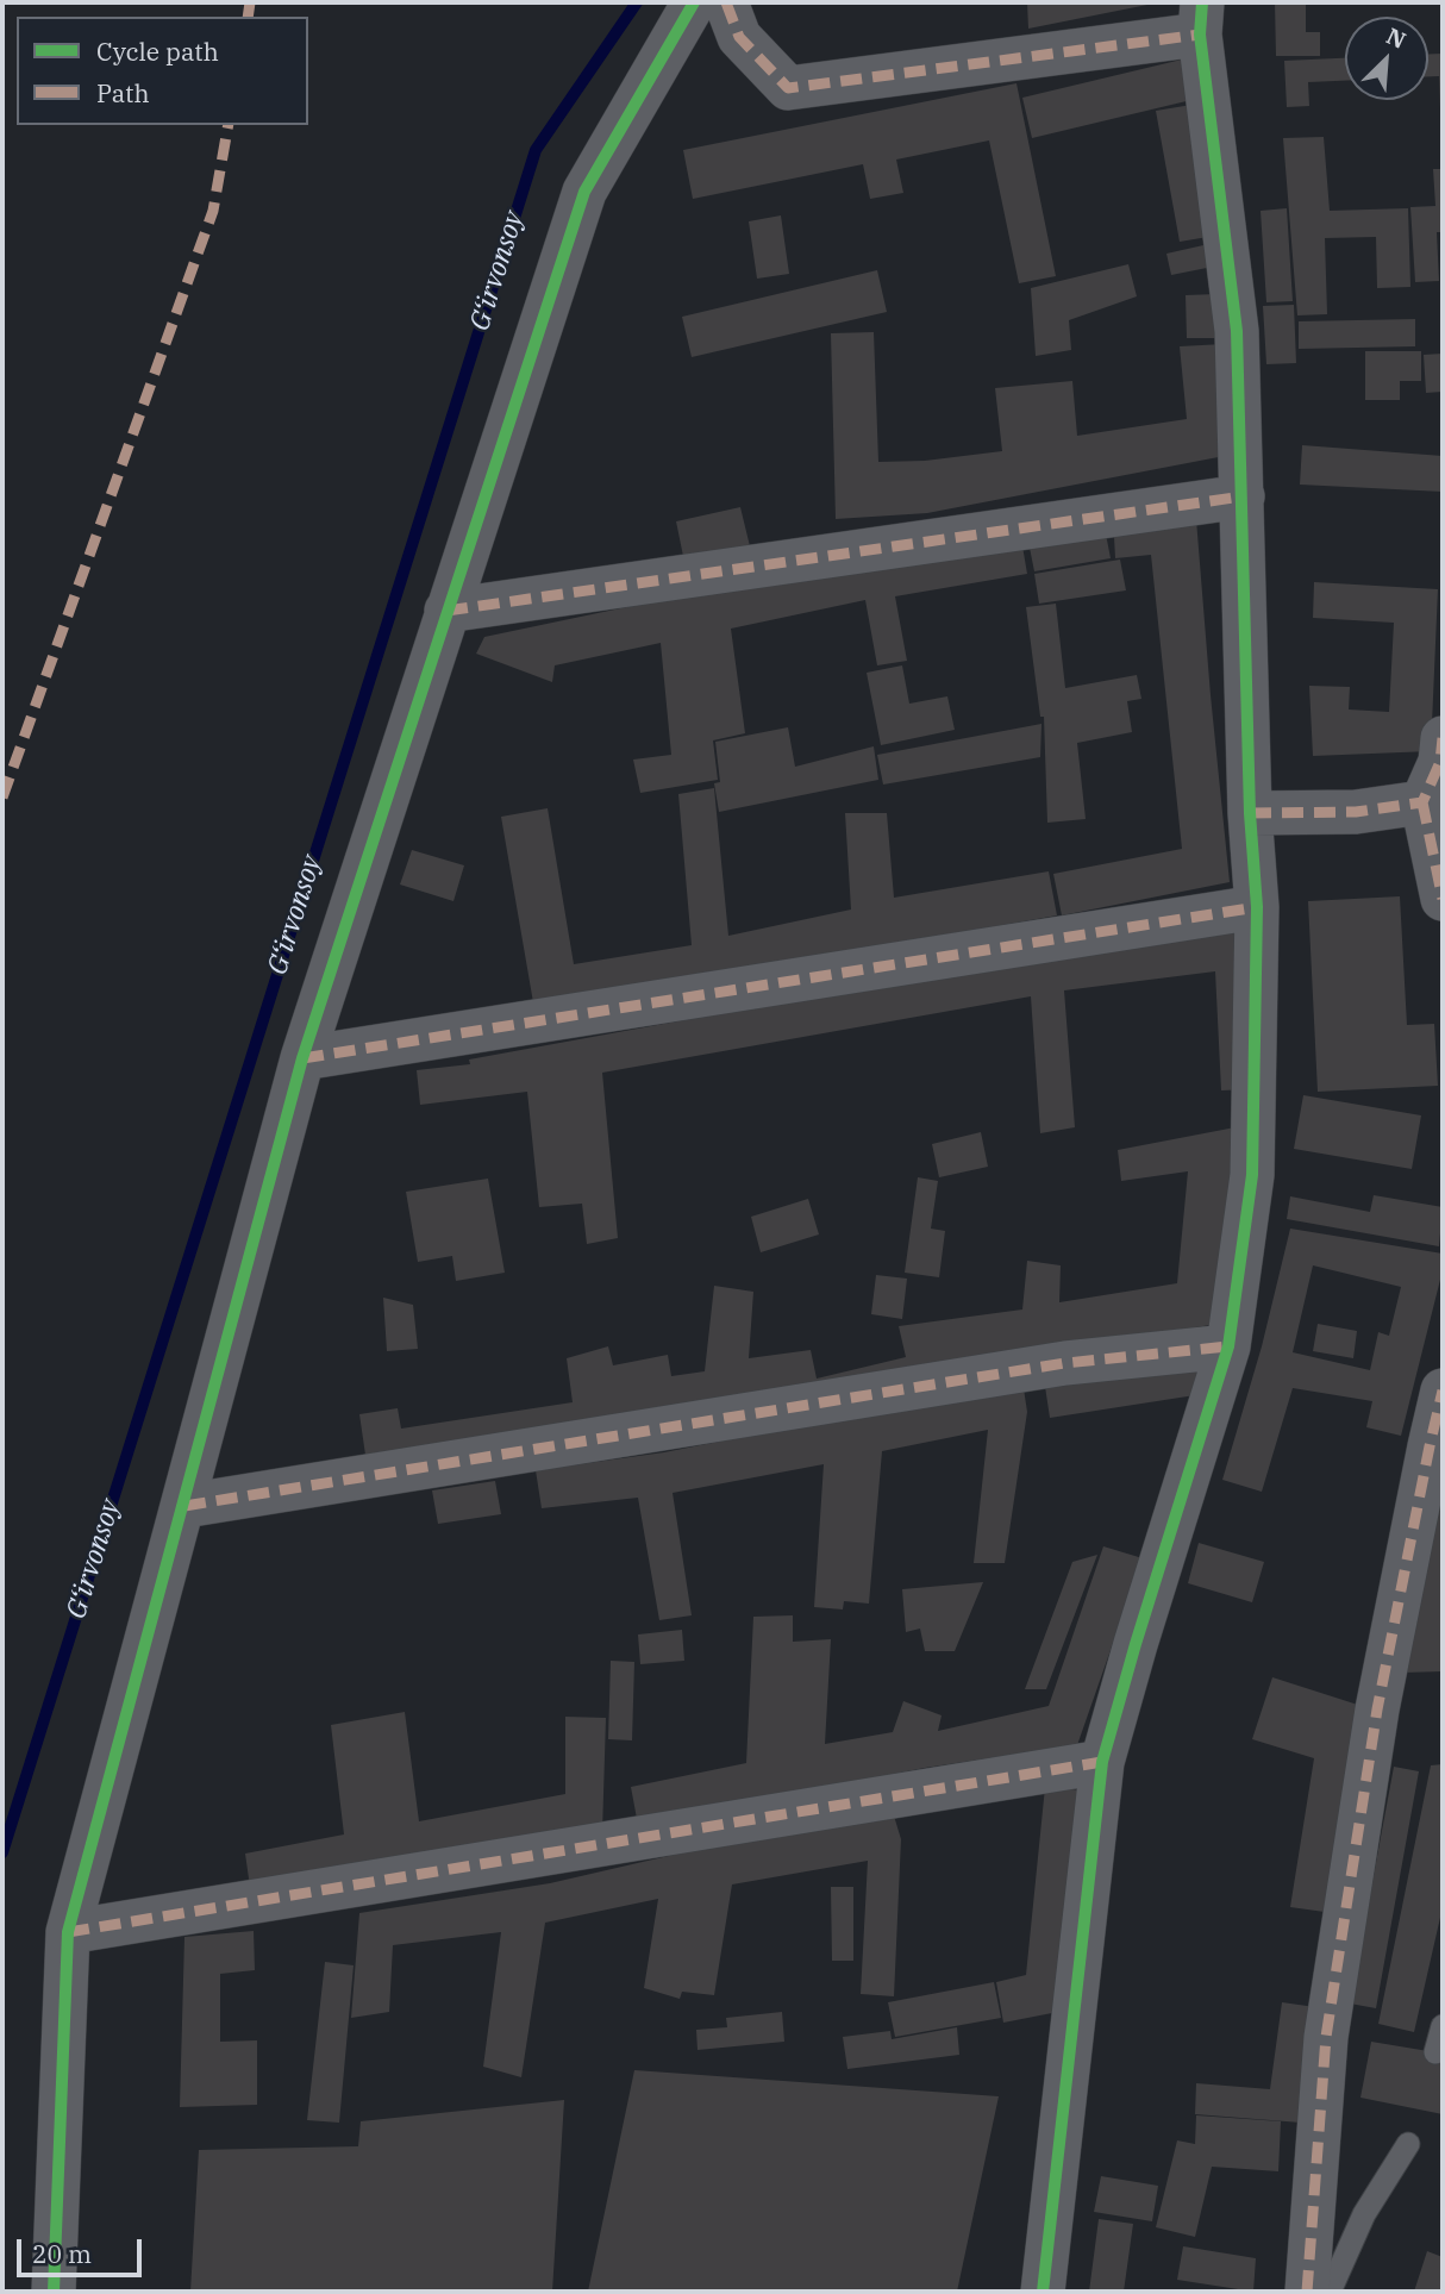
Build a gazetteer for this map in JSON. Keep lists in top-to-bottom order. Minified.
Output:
{"water":["G‘irvonsoy"],"legend":["Cycle path","Path"],"scale_bar":"20 m","north":"top right"}
